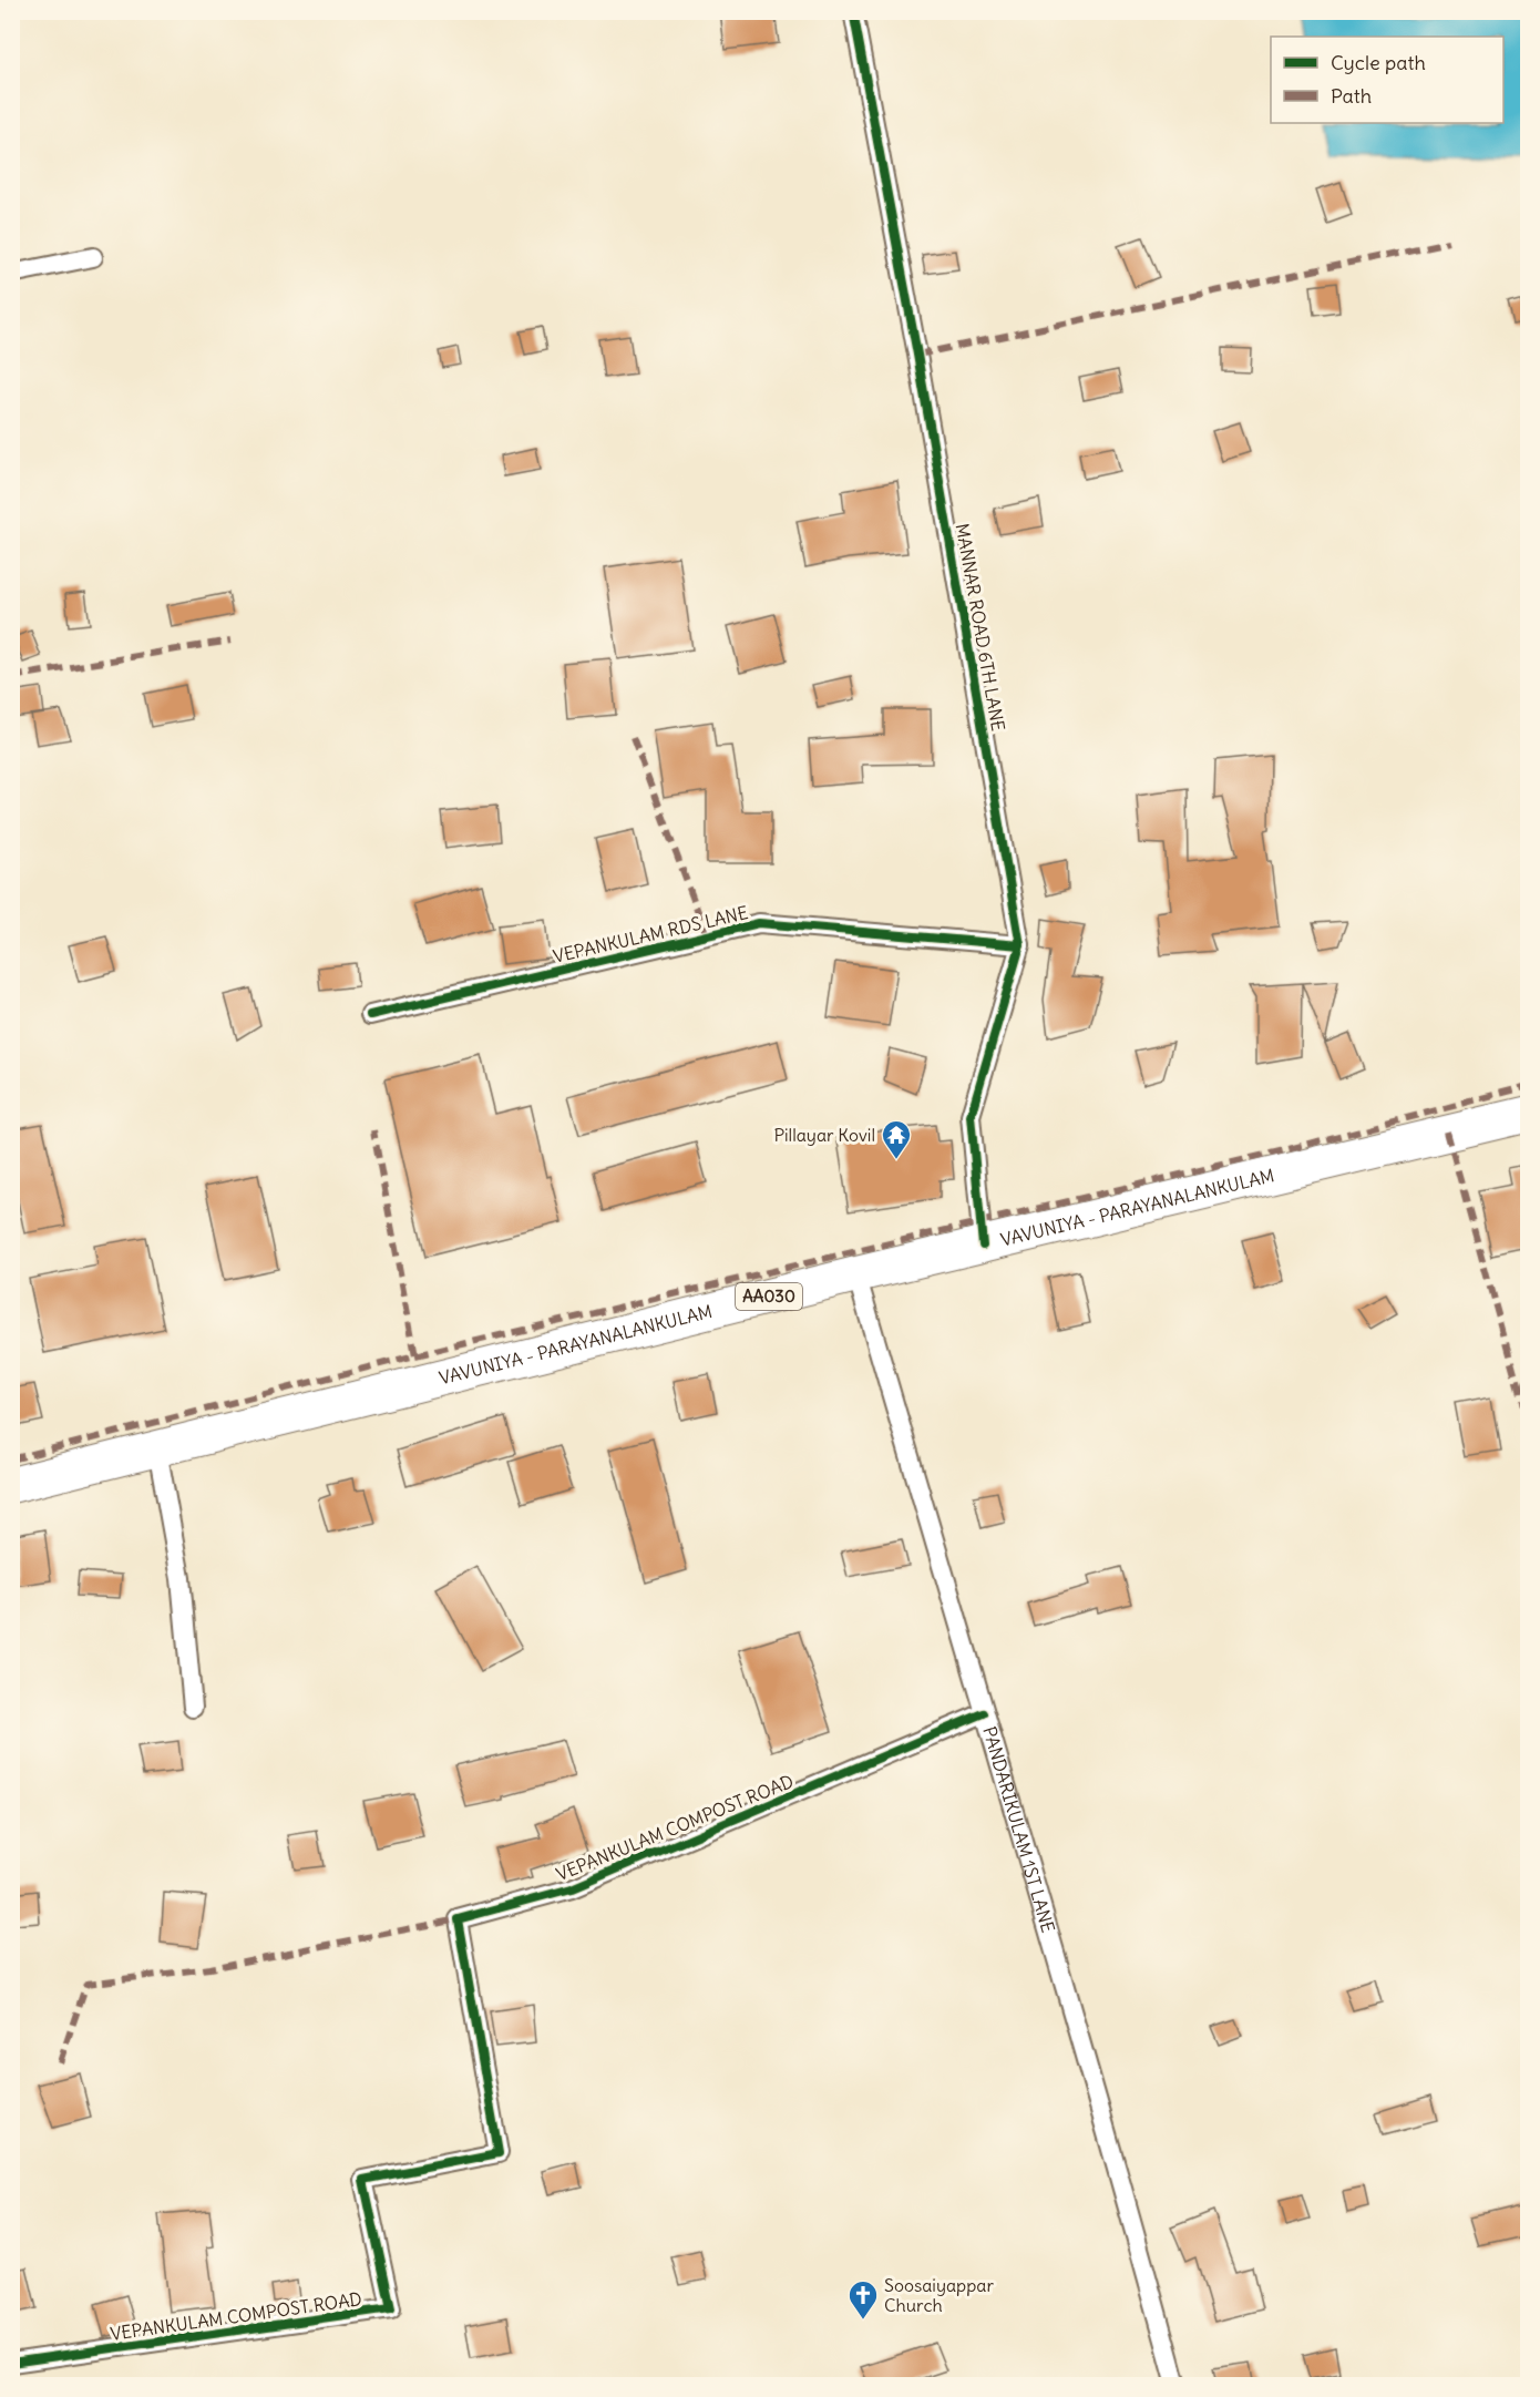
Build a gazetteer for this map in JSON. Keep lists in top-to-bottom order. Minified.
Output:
{"streets":{"highway":["VAVUNIYA - PARAYANALANKULAM","AA030"],"street":["MANNAR ROAD 6TH LANE","VEPANKULAM RDS LANE","VEPANKULAM COMPOST ROAD","PANDARIKULAM 1ST LANE"]},"crossings":[["MANNAR ROAD 6TH LANE","VEPANKULAM RDS LANE"],["MANNAR ROAD 6TH LANE","VAVUNIYA - PARAYANALANKULAM"],["VAVUNIYA - PARAYANALANKULAM","PANDARIKULAM 1ST LANE"],["VEPANKULAM COMPOST ROAD","PANDARIKULAM 1ST LANE"]],"places":{"temple":["Pillayar Kovil"],"church":["Soosaiyappar Church"]},"legend":["Cycle path","Path"]}
